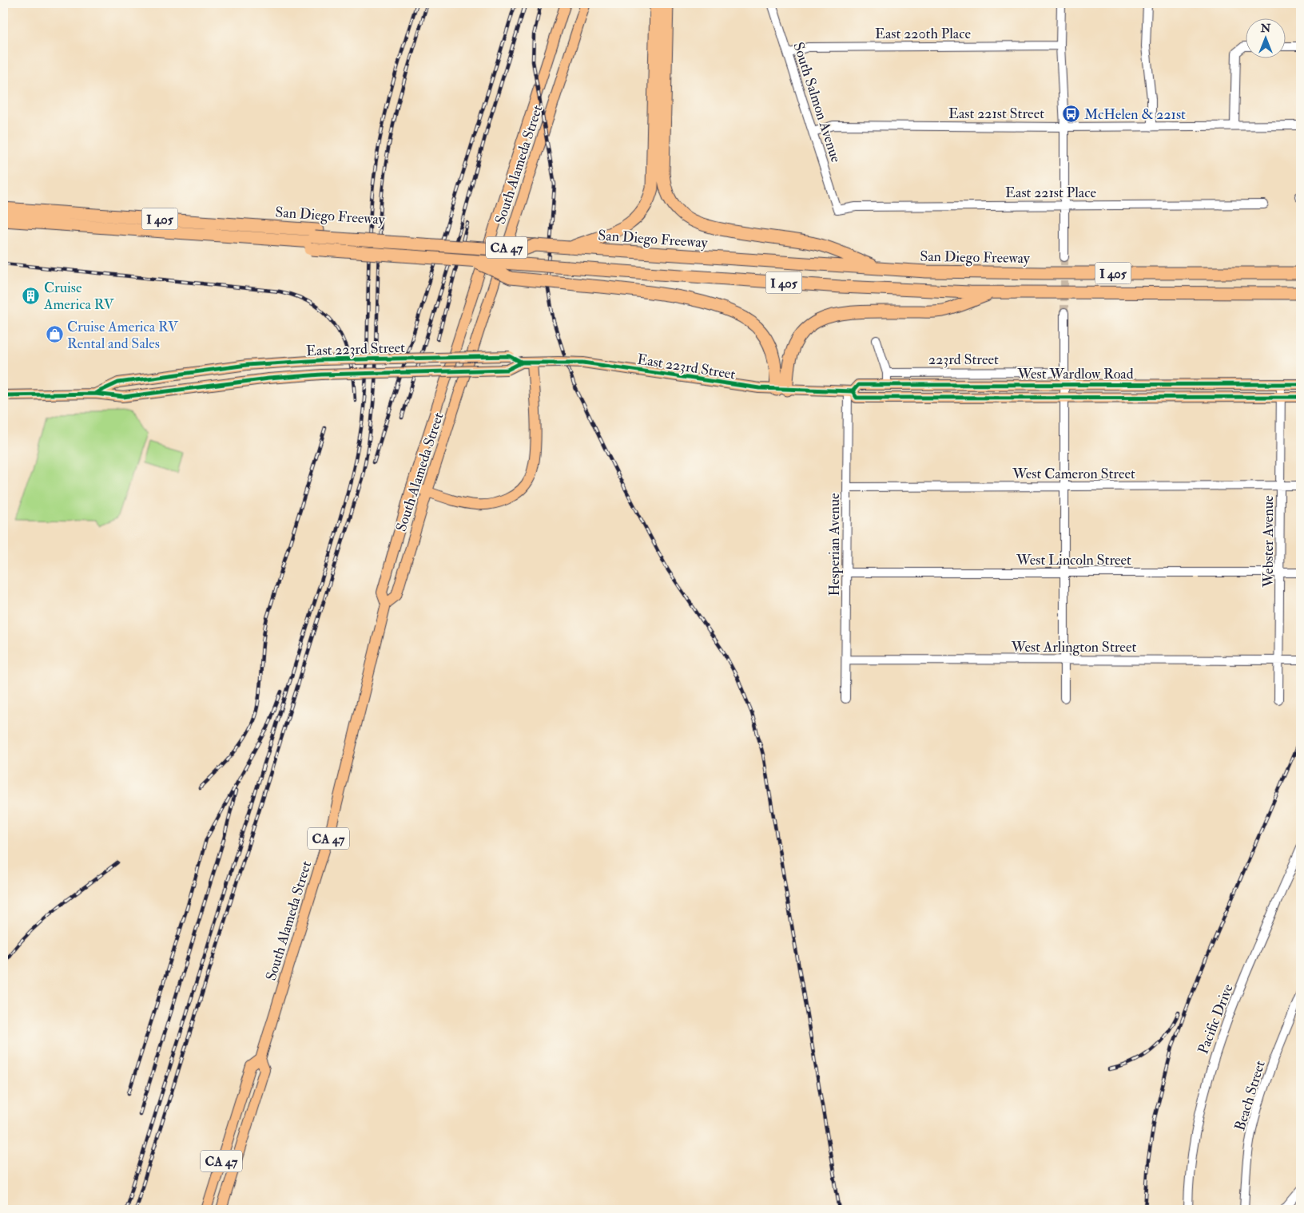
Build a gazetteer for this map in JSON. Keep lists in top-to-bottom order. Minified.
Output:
{"streets":{"highway":["San Diego Freeway","I 405"],"main road":["South Alameda Street","CA 47","East 223rd Street","West Wardlow Road"],"street":["East 220th Place","South Salmon Avenue","East 221st Street","East 221st Place","223rd Street","West Cameron Street","Webster Avenue","Hesperian Avenue","West Lincoln Street","West Arlington Street","Pacific Drive","Beach Street"]},"crossings":[["East 220th Place","South Salmon Avenue"],["South Salmon Avenue","East 221st Street"],["South Salmon Avenue","East 221st Place"],["East 223rd Street","West Wardlow Road"],["East 223rd Street","Hesperian Avenue"],["West Wardlow Road","Webster Avenue"],["West Wardlow Road","Hesperian Avenue"],["West Cameron Street","Webster Avenue"],["West Cameron Street","Hesperian Avenue"],["Webster Avenue","West Lincoln Street"],["Webster Avenue","West Arlington Street"],["Hesperian Avenue","West Lincoln Street"],["Hesperian Avenue","West Arlington Street"]],"places":{"bus stop":["McHelen & 221st"],"building":["Cruise America RV"],"shop":["Cruise America RV Rental and Sales"]},"north":"top"}
